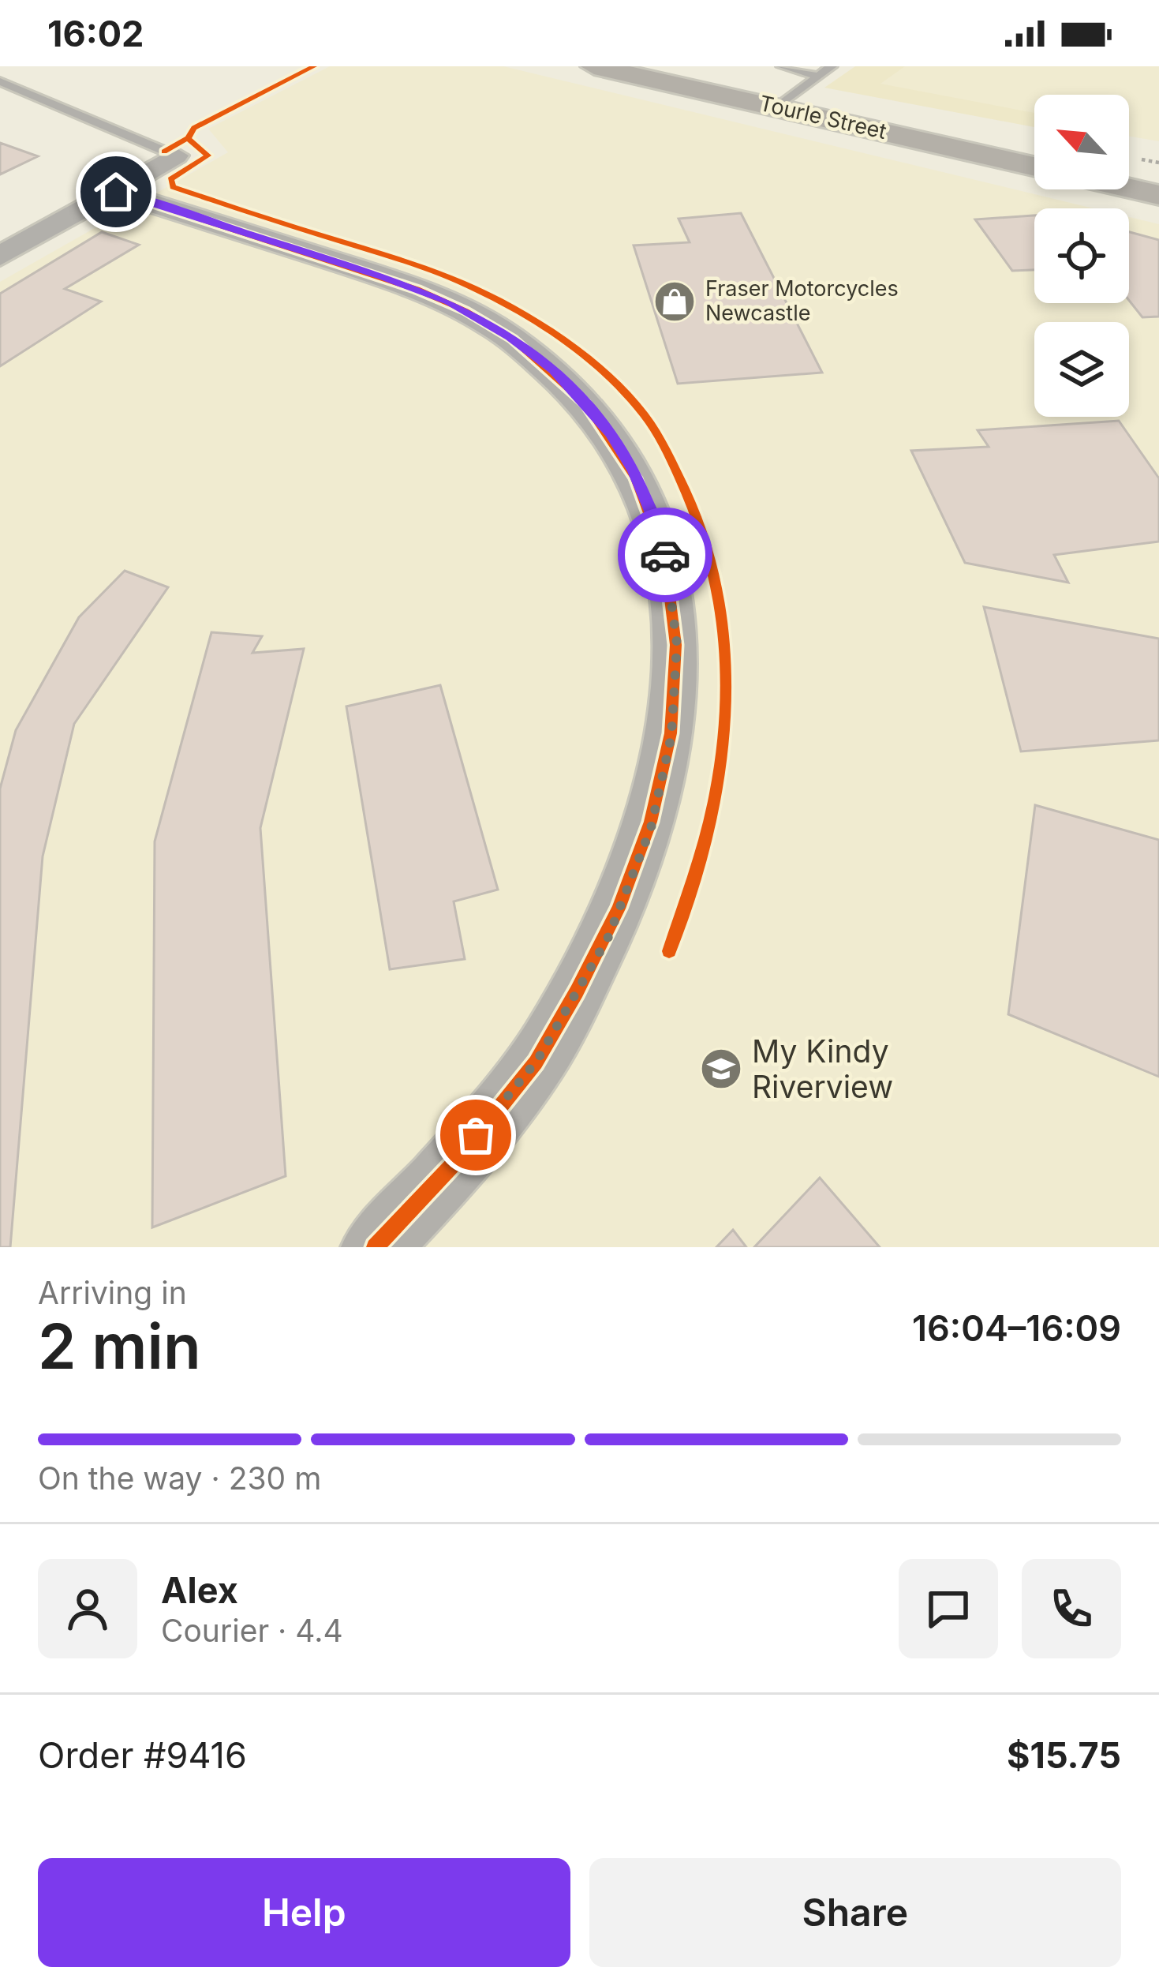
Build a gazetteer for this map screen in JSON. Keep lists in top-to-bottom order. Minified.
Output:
{"streets":{"main road":["Tourle Street"]},"places":{"shop":["Fraser Motorcycles Newcastle"],"school or university":["My Kindy Riverview"]},"north":"top left","page":{"status":"16:02","heading":["2 min","Arriving in","16:04–16:09"],"panel":["Alex","Courier · 4.4","Order #9416","$15.75"],"bar":"On the way · 230 m","buttons":["Help","Share"]}}
